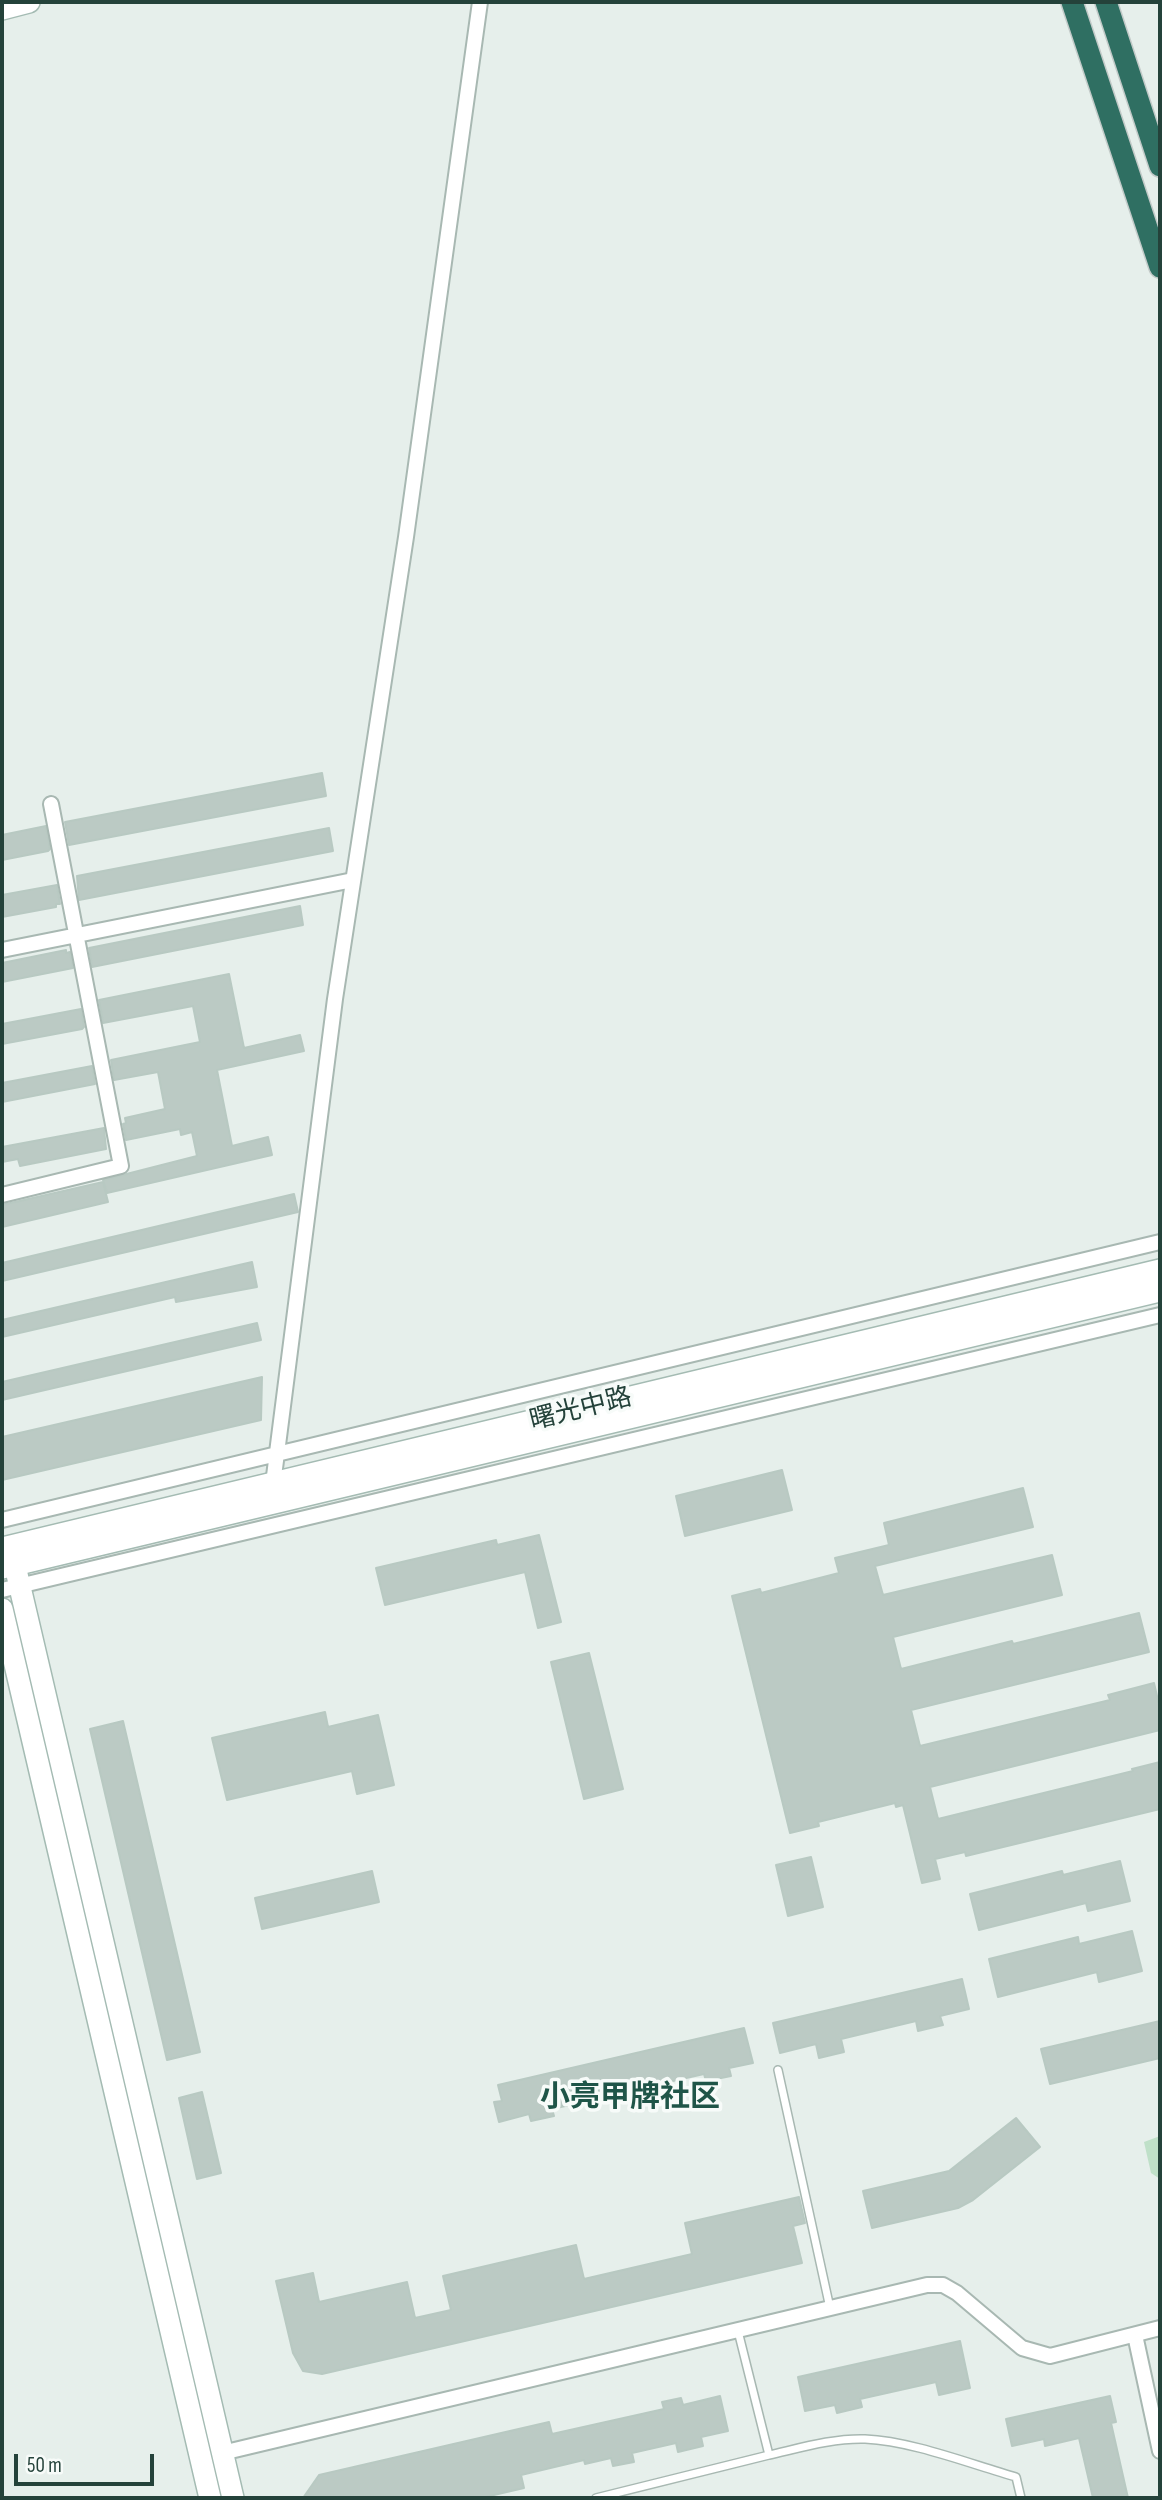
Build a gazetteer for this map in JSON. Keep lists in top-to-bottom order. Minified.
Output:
{"streets":{"main road":["曙光中路"]},"districts":["小亮甲牌社区"],"scale_bar":"50 m"}
